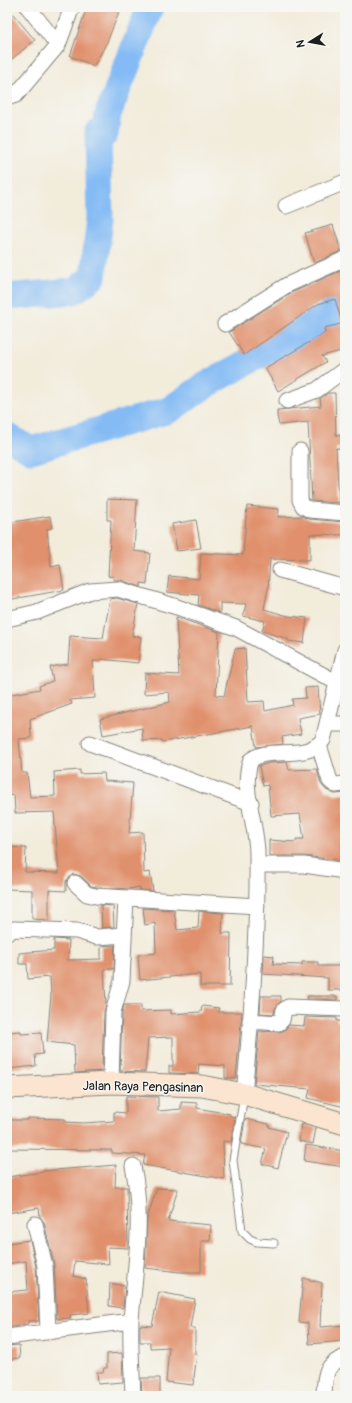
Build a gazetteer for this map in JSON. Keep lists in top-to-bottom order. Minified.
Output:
{"streets":{"main road":["Jalan Raya Pengasinan"]},"north":"left"}
